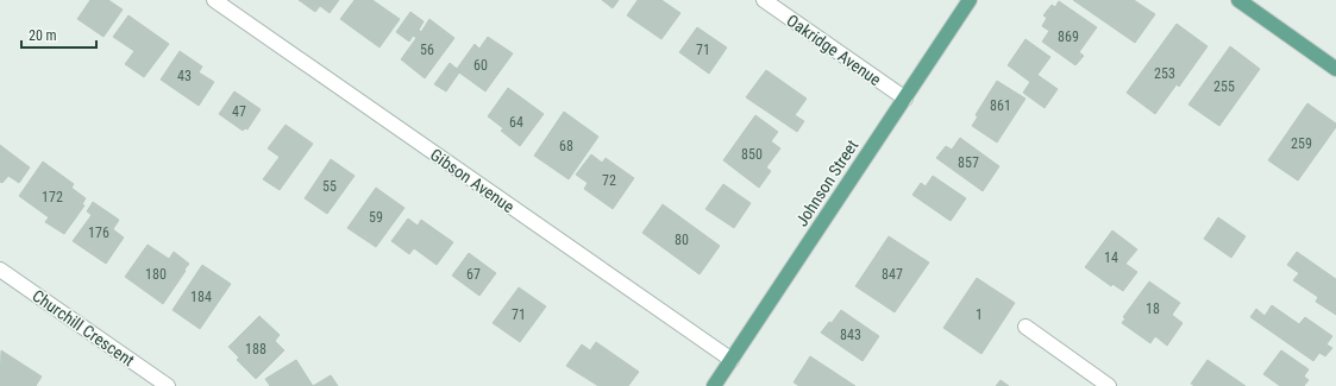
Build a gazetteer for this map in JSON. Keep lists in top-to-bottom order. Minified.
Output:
{"streets":{"main road":["Johnson Street"],"street":["Oakridge Avenue","Gibson Avenue","Churchill Crescent"]},"crossings":[["Oakridge Avenue","Johnson Street"],["Gibson Avenue","Johnson Street"]],"house_numbers":["869","56","71","60","253","43","255","861","47","64","259","68","850","857","72","55","172","59","176","80","14","180","67","847","184","18","71","1","843","188"],"scale_bar":"20 m"}
